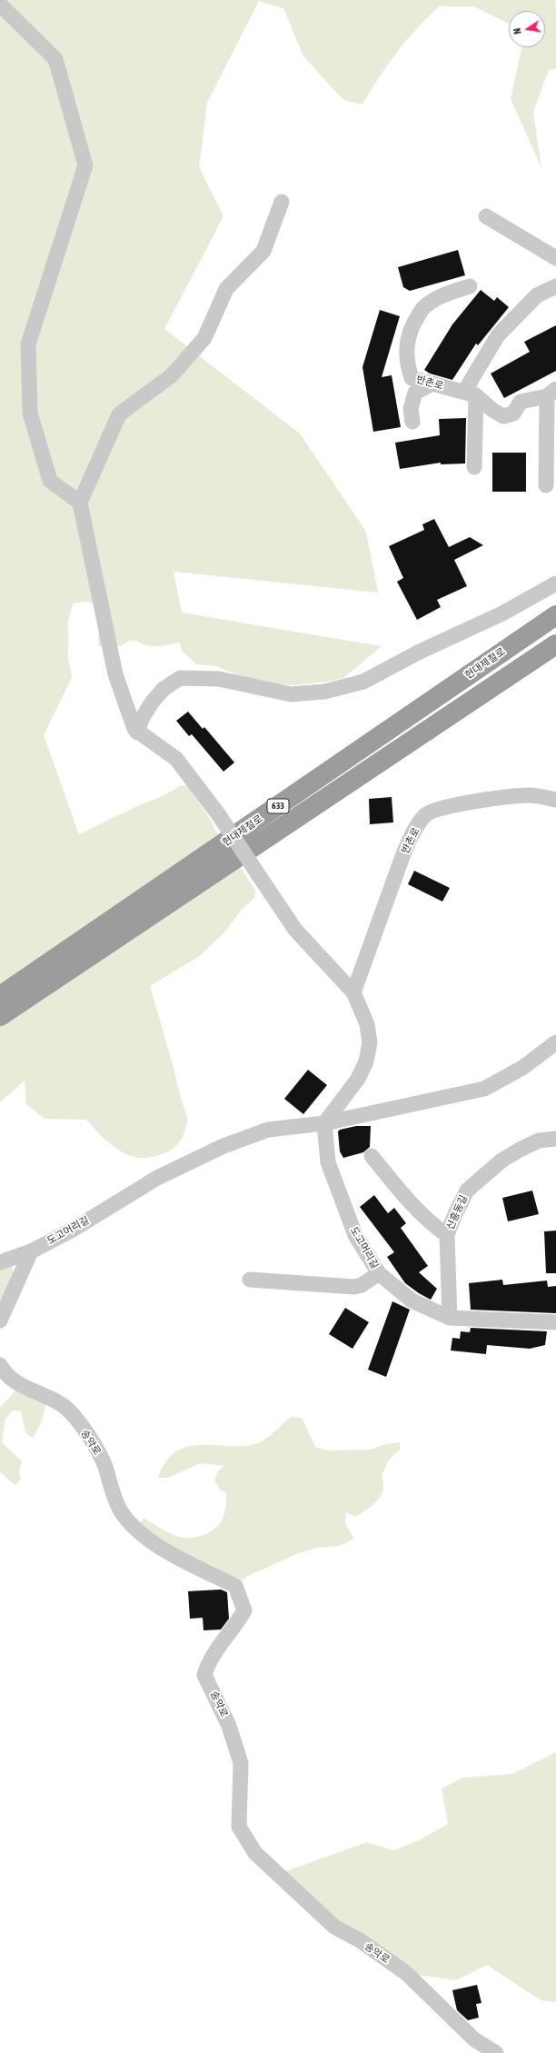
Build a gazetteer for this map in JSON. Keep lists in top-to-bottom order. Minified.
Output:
{"streets":{"highway":["현대제철로","633"],"street":["반촌로","신흥동길","도고머리길","송악로"]},"crossings":[["신흥동길","도고머리길"]],"north":"left"}
